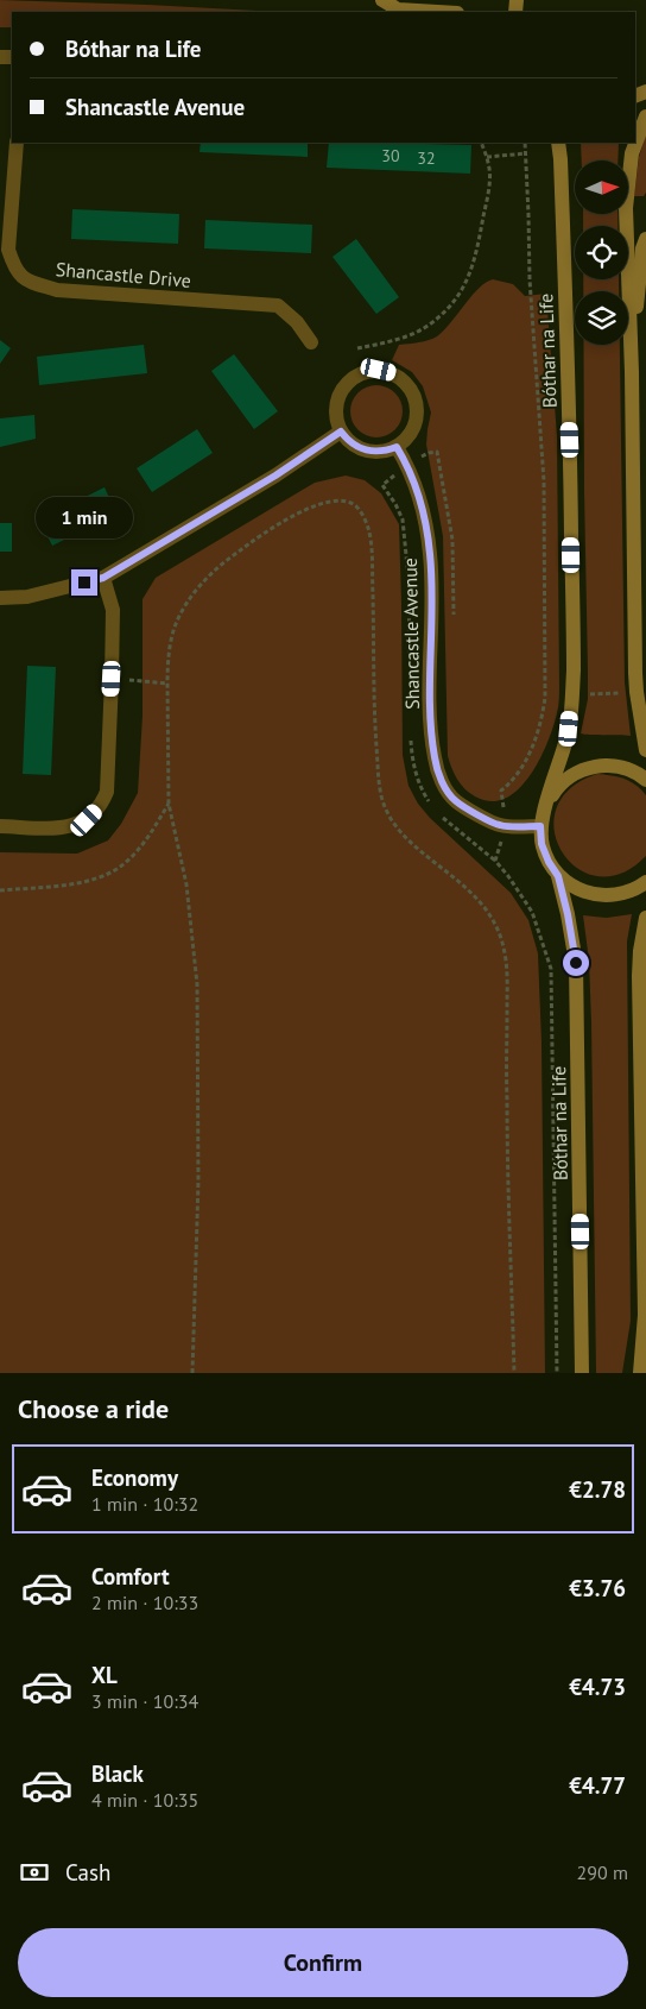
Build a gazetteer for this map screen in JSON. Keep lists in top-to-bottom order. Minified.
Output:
{"streets":{"street":["Shancastle Drive","Bóthar na Life","Shancastle Avenue"]},"crossings":[["Bóthar na Life","Shancastle Avenue"]],"house_numbers":["30","32"],"north":"right","page":{"banner":["Bóthar na Life","Shancastle Avenue"],"bubble":"1 min","heading":"Choose a ride","list":[{"name":"Economy","note":"1 min · 10:32","value":"€2.78"},{"name":"Comfort","note":"2 min · 10:33","value":"€3.76"},{"name":"XL","note":"3 min · 10:34","value":"€4.73"},{"name":"Black","note":"4 min · 10:35","value":"€4.77"}],"pay":["Cash","290 m"],"buttons":"Confirm"}}
